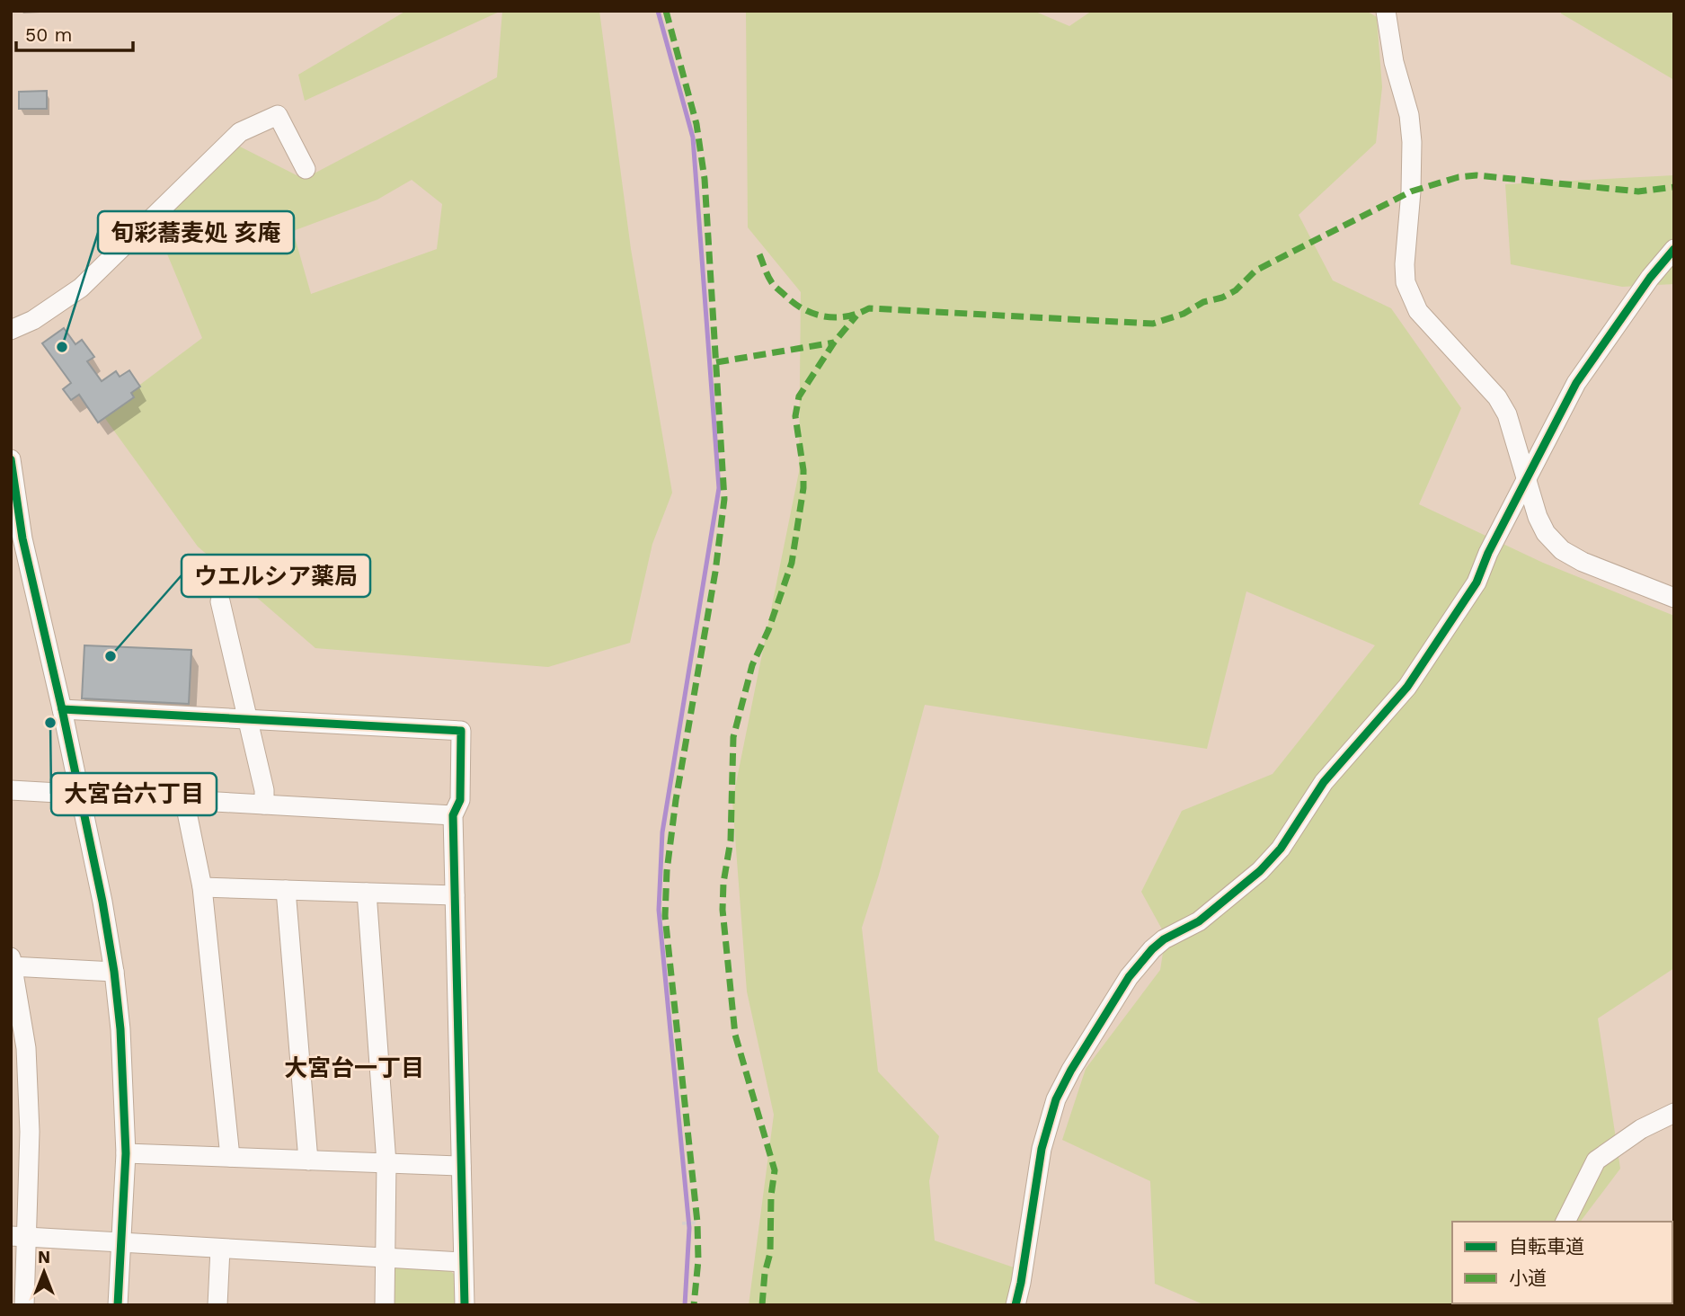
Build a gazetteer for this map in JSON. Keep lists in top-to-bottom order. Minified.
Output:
{"districts":["大宮台一丁目"],"places":["旬彩蕎麦処 亥庵","ウエルシア薬局","大宮台六丁目"],"legend":["自転車道","小道"],"scale_bar":"50 m","north":"top"}
